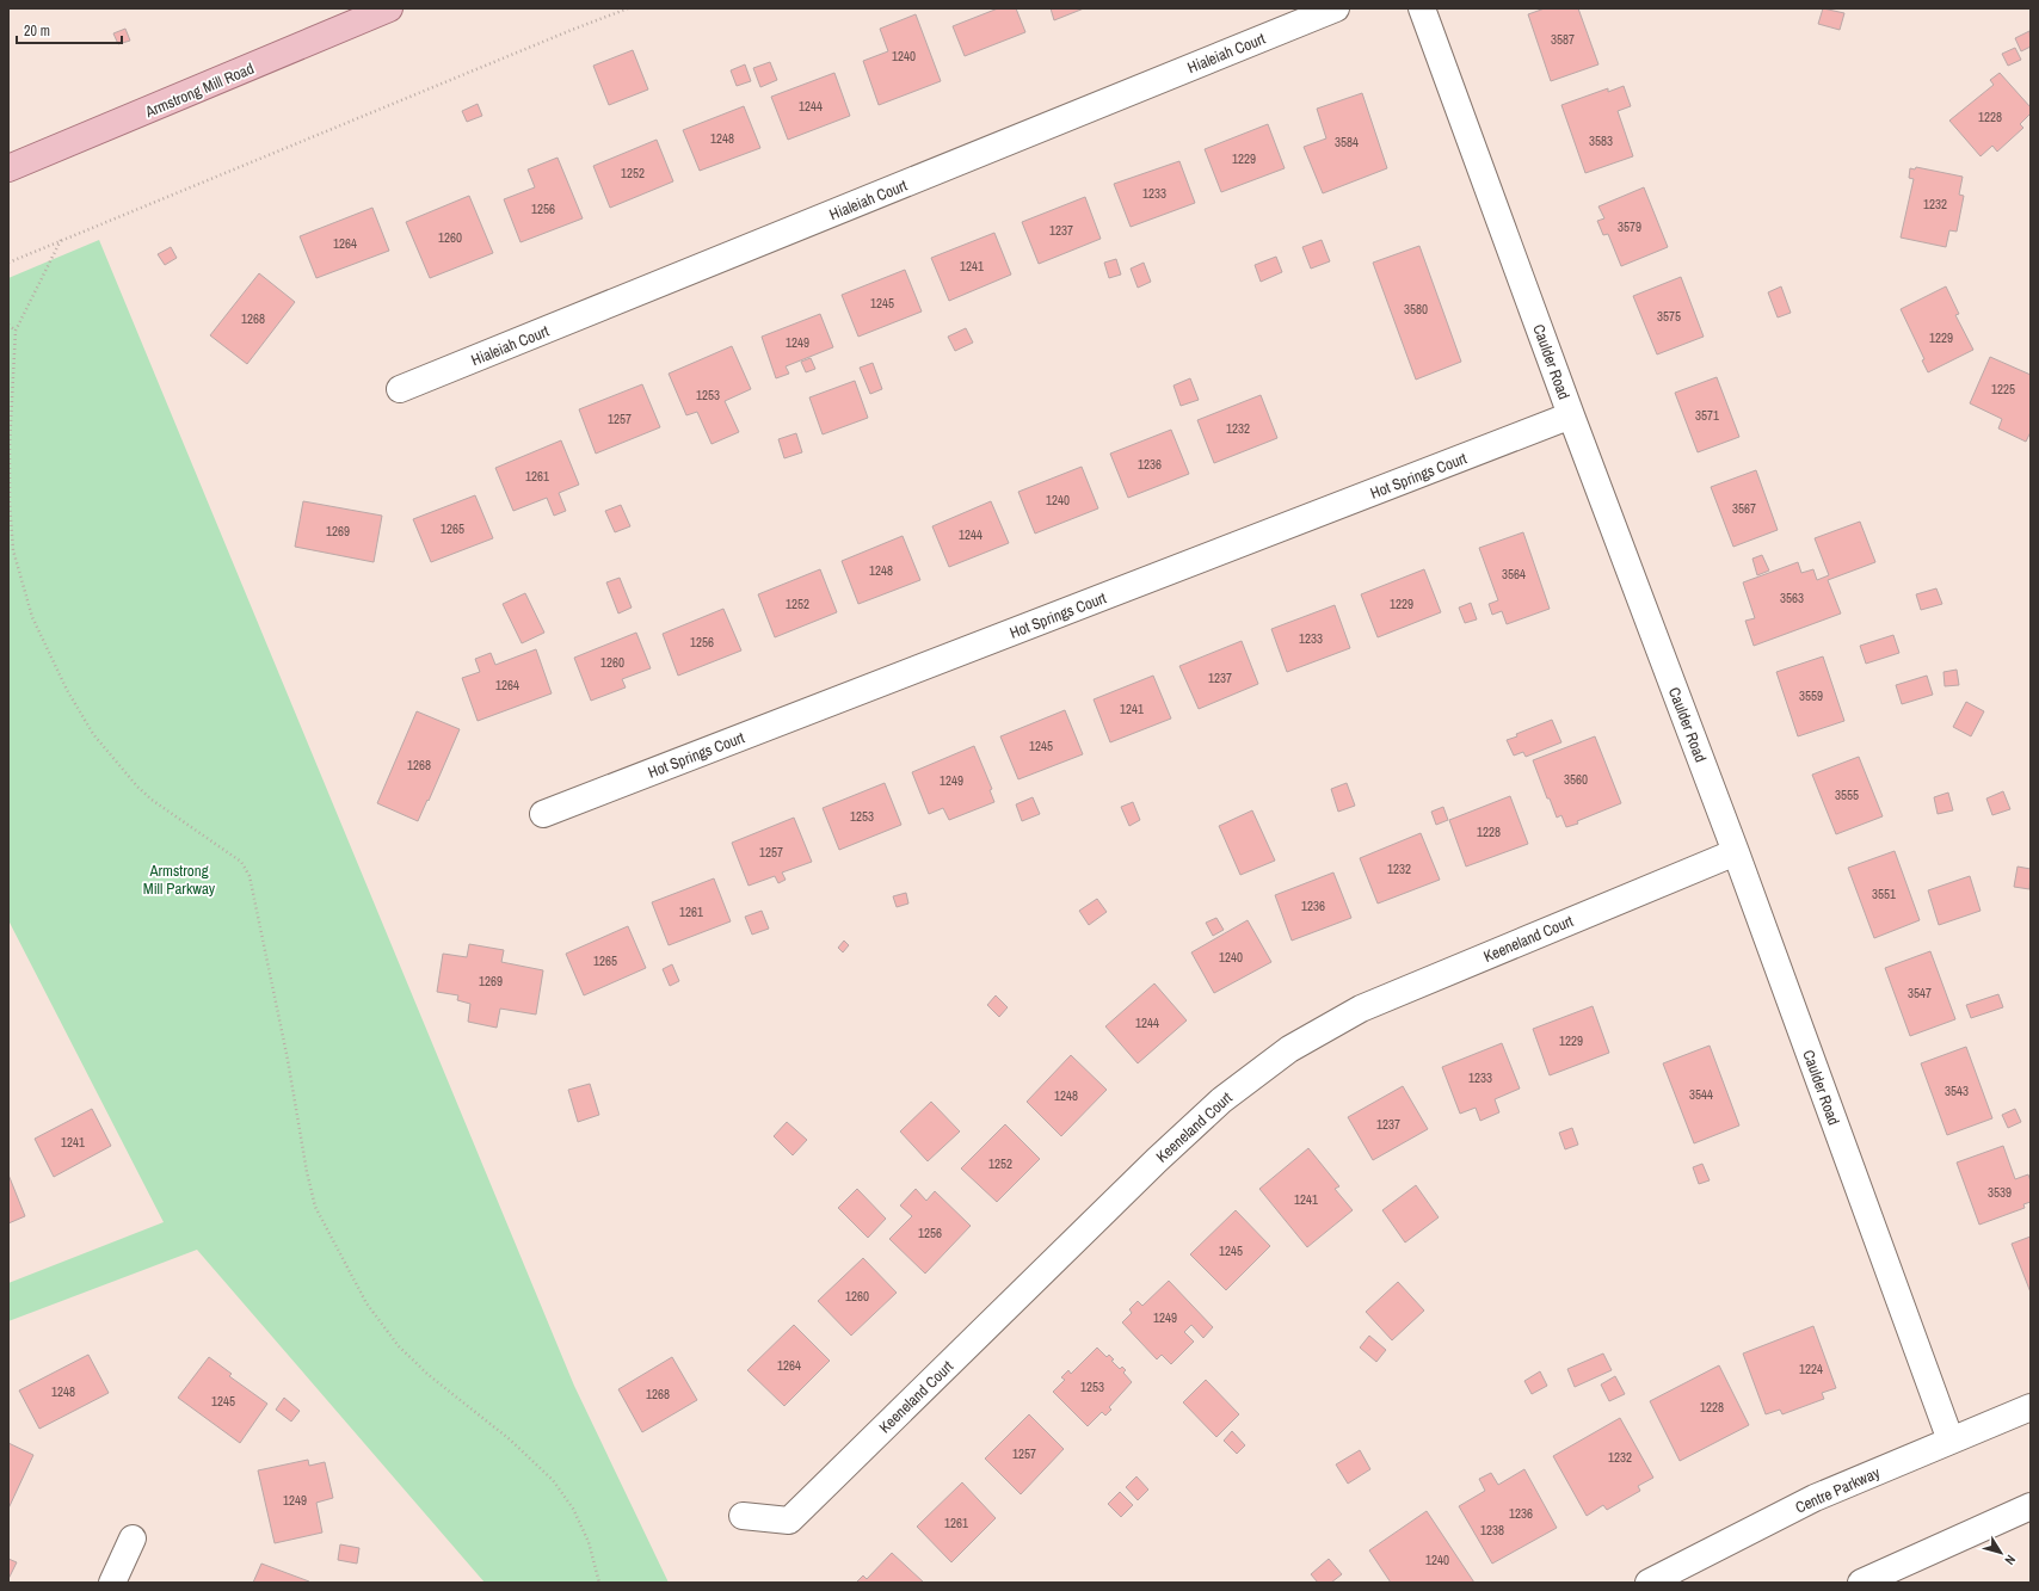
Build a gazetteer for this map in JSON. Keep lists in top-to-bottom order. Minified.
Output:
{"streets":{"main road":["Armstrong Mill Road"],"street":["Hialeiah Court","Caulder Road","Hot Springs Court","Keeneland Court","Centre Parkway"]},"crossings":[["Caulder Road","Hot Springs Court"],["Caulder Road","Keeneland Court"],["Caulder Road","Centre Parkway"]],"parks":["Armstrong Mill Parkway"],"house_numbers":["3587","1240","1244","1228","1248","3583","3584","1229","1252","1233","1232","1256","3579","1237","1260","1264","1241","1245","3580","3575","1268","1229","1249","1225","1253","3571","1257","1232","1236","1261","1240","3567","1265","1269","1244","1248","3564","3563","1252","1229","1233","1256","1260","1237","1264","3559","1241","1245","1268","3560","1249","3555","1253","1228","1257","1232","3551","1236","1261","1240","1265","1269","3547","1244","1229","1233","3543","3544","1248","1237","1241","1252","3539","1241","1256","1245","1260","1249","1264","1224","1253","1248","1268","1245","1228","1257","1232","1249","1236","1261","1238","1240"],"scale_bar":"20 m","north":"bottom right"}
